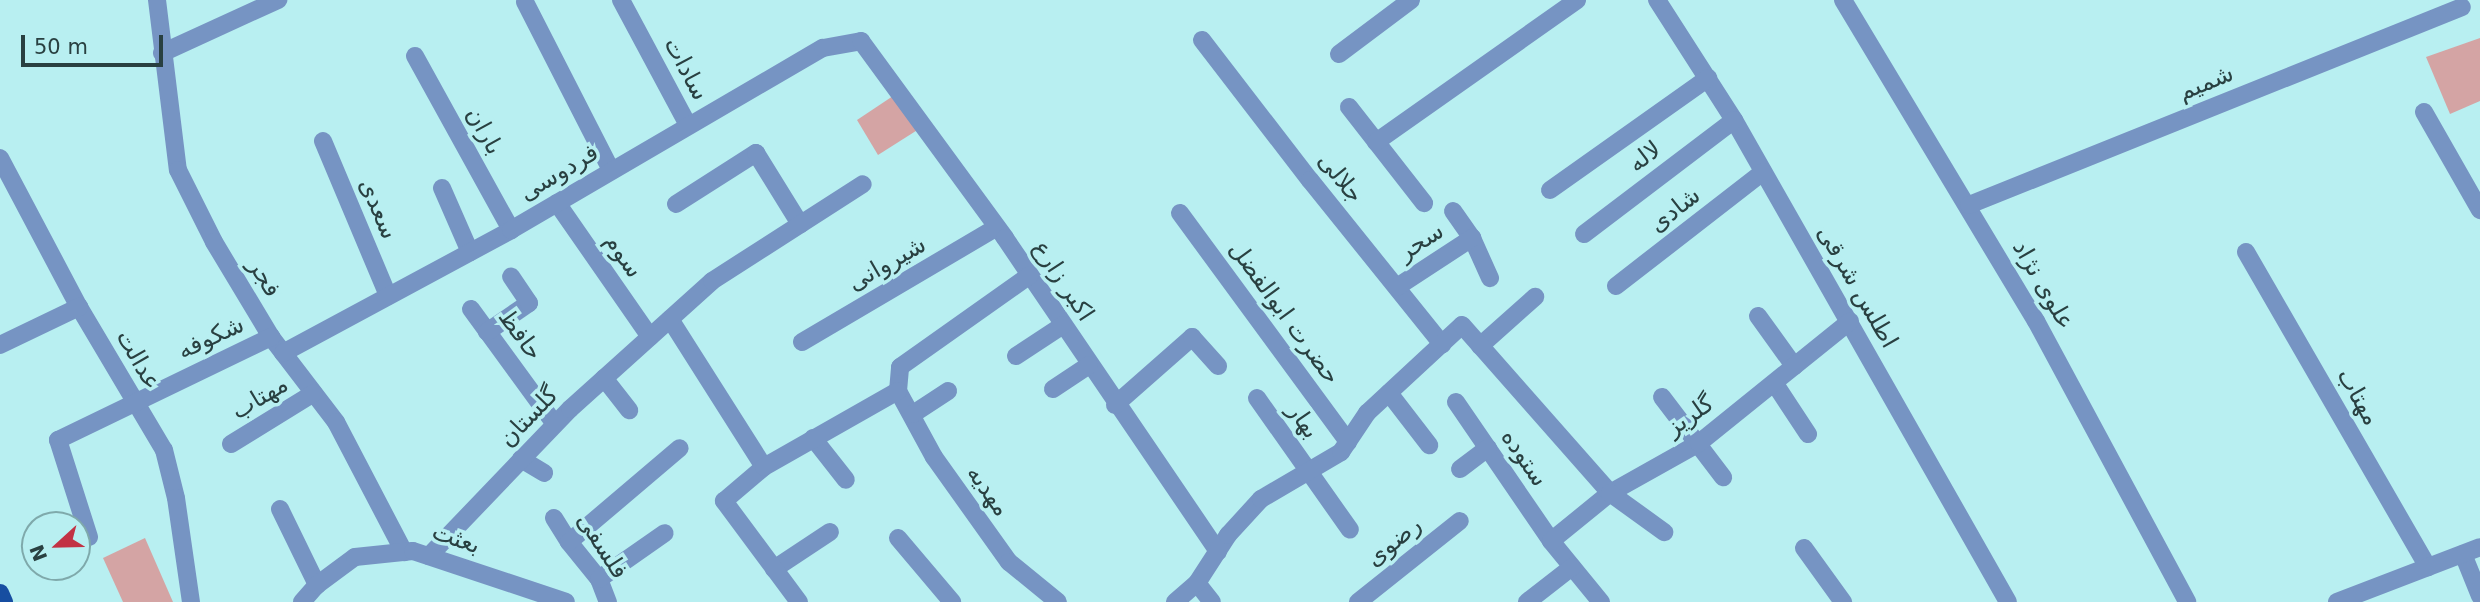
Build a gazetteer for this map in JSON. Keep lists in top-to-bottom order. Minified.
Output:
{"streets":{"street":["سادات","شمیم","باران","لاله","فردوسی","جلالی","سعدی","شادی","سحر","سوم","شیروانی","فجر","اکبر زارع","علوی نژاد","اطلس شرقی","حضرت ابوالفضل","حافظ","شکوفه","عدالت","مهتاب","گلریز","گلستان","بهار","ستوده","مهدیه","بعثت","رضوی","فلسفی"]},"crossings":[["سادات","فردوسی"],["شمیم","علوی نژاد"],["باران","فردوسی"],["لاله","اطلس شرقی"],["فردوسی","سعدی"],["فردوسی","سوم"],["فردوسی","فجر"],["فردوسی","اکبر زارع"],["جلالی","سحر"],["شادی","اطلس شرقی"],["سوم","گلستان"],["شیروانی","اکبر زارع"],["فجر","شکوفه"],["فجر","مهتاب"],["فجر","بعثت"],["اطلس شرقی","گلریز"],["حافظ","گلستان"],["شکوفه","عدالت"],["گلریز","ستوده"],["گلستان","بعثت"]],"scale_bar":"50 m","north":"left"}
